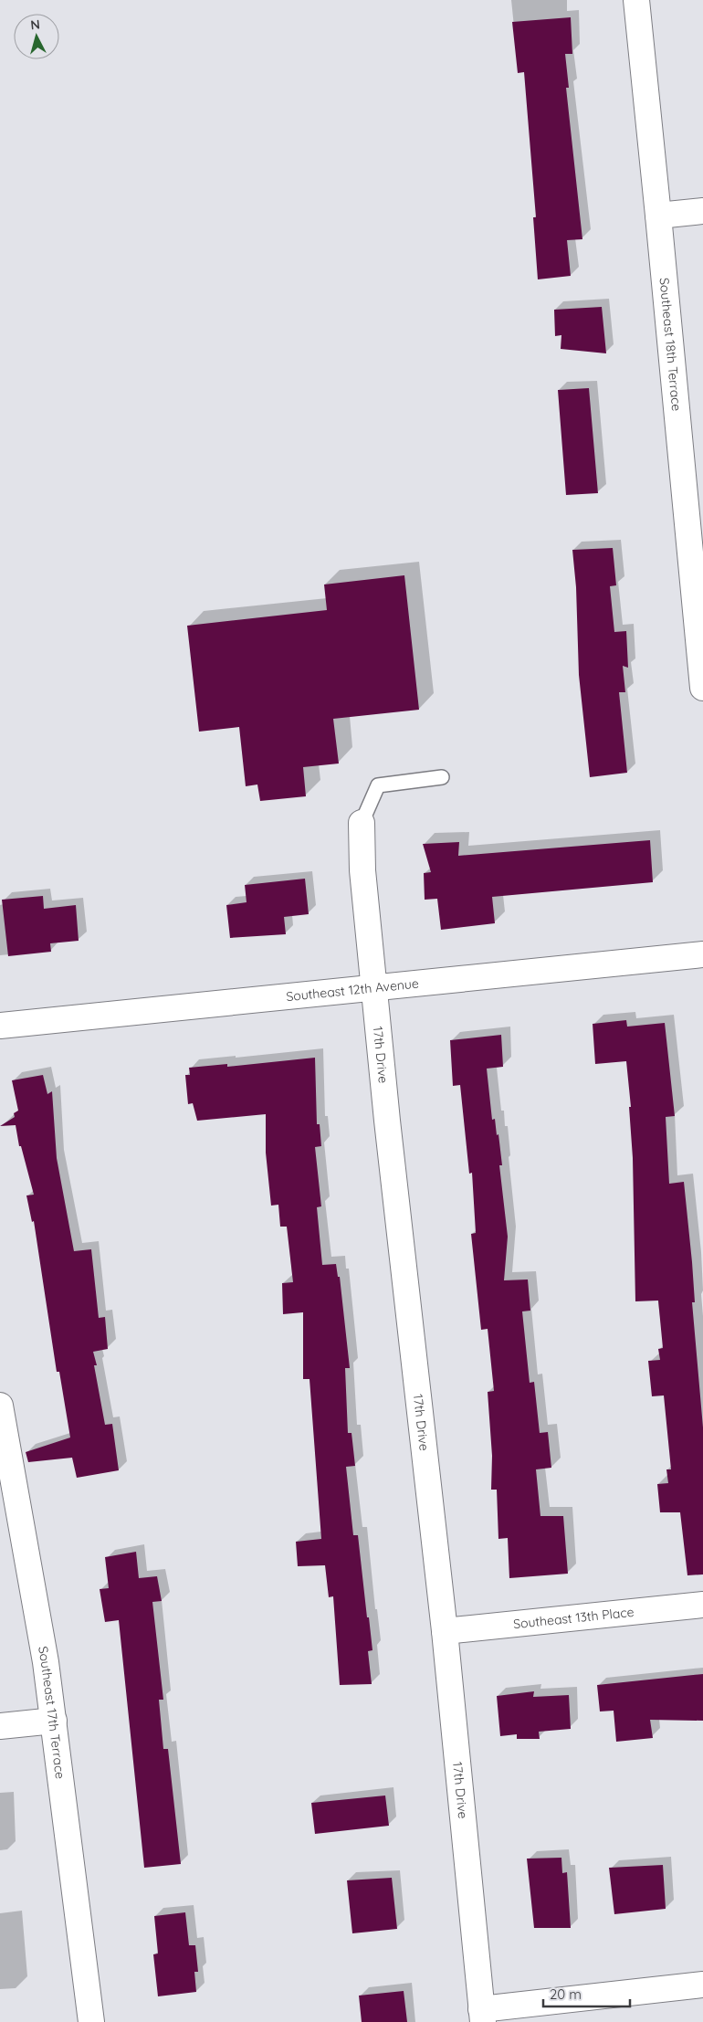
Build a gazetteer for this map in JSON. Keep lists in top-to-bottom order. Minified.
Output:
{"streets":{"street":["Southeast 18th Terrace","Southeast 12th Avenue","17th Drive","Southeast 13th Place","Southeast 17th Terrace"]},"crossings":[["Southeast 12th Avenue","17th Drive"],["17th Drive","Southeast 13th Place"]],"scale_bar":"20 m","north":"top"}
